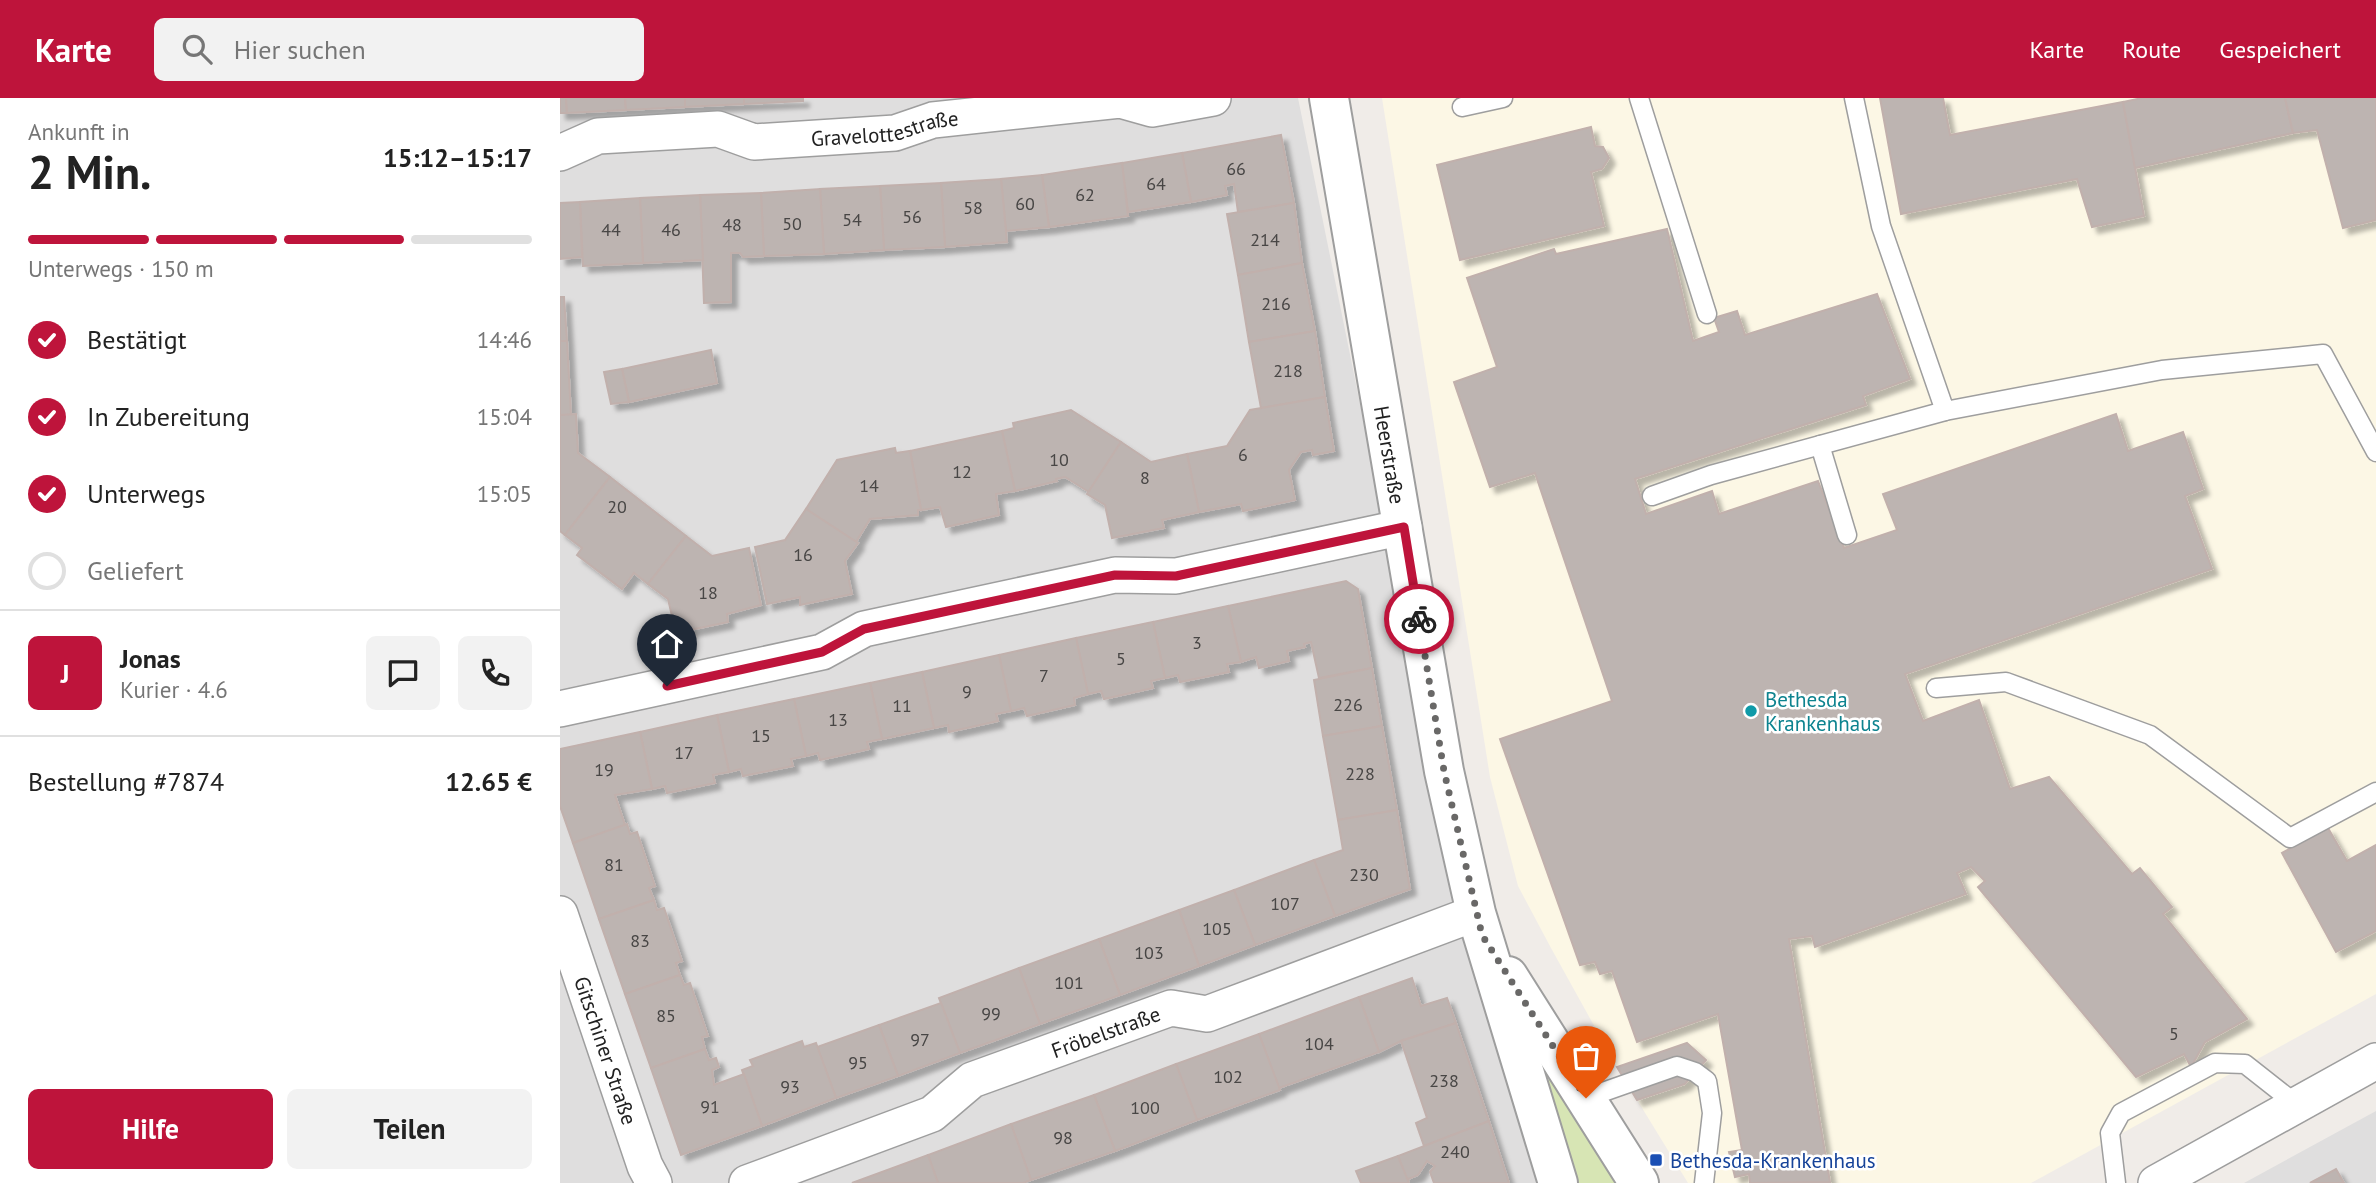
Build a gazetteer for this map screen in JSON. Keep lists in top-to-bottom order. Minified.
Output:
{"streets":{"street":["Gravelottestraße","Heerstraße","Fröbelstraße","Gitschiner Straße"]},"crossings":[["Heerstraße","Fröbelstraße"]],"places":{"other":["Bethesda Krankenhaus"],"transit":["Bethesda-Krankenhaus"]},"house_numbers":["66","64","62","60","58","56","54","50","48","44","46","214","216","218","6","10","12","8","14","20","16","18","3","5","7","9","226","11","13","15","17","19","228","81","230","107","105","83","103","101","99","85","5","97","104","95","102","238","93","91","100","98","240"],"page":{"header":"Karte","search":"Hier suchen","nav":["Karte","Route","Gespeichert"],"heading":["2 Min.","Ankunft in","15:12–15:17"],"panel":["Jonas","Kurier · 4.6","Bestellung #7874","12.65 €"],"bar":"Unterwegs · 150 m","list":[["Bestätigt","14:46"],["In Zubereitung","15:04"],["Unterwegs","15:05"],"Geliefert"],"round":"J","buttons":["Hilfe","Teilen"]}}
